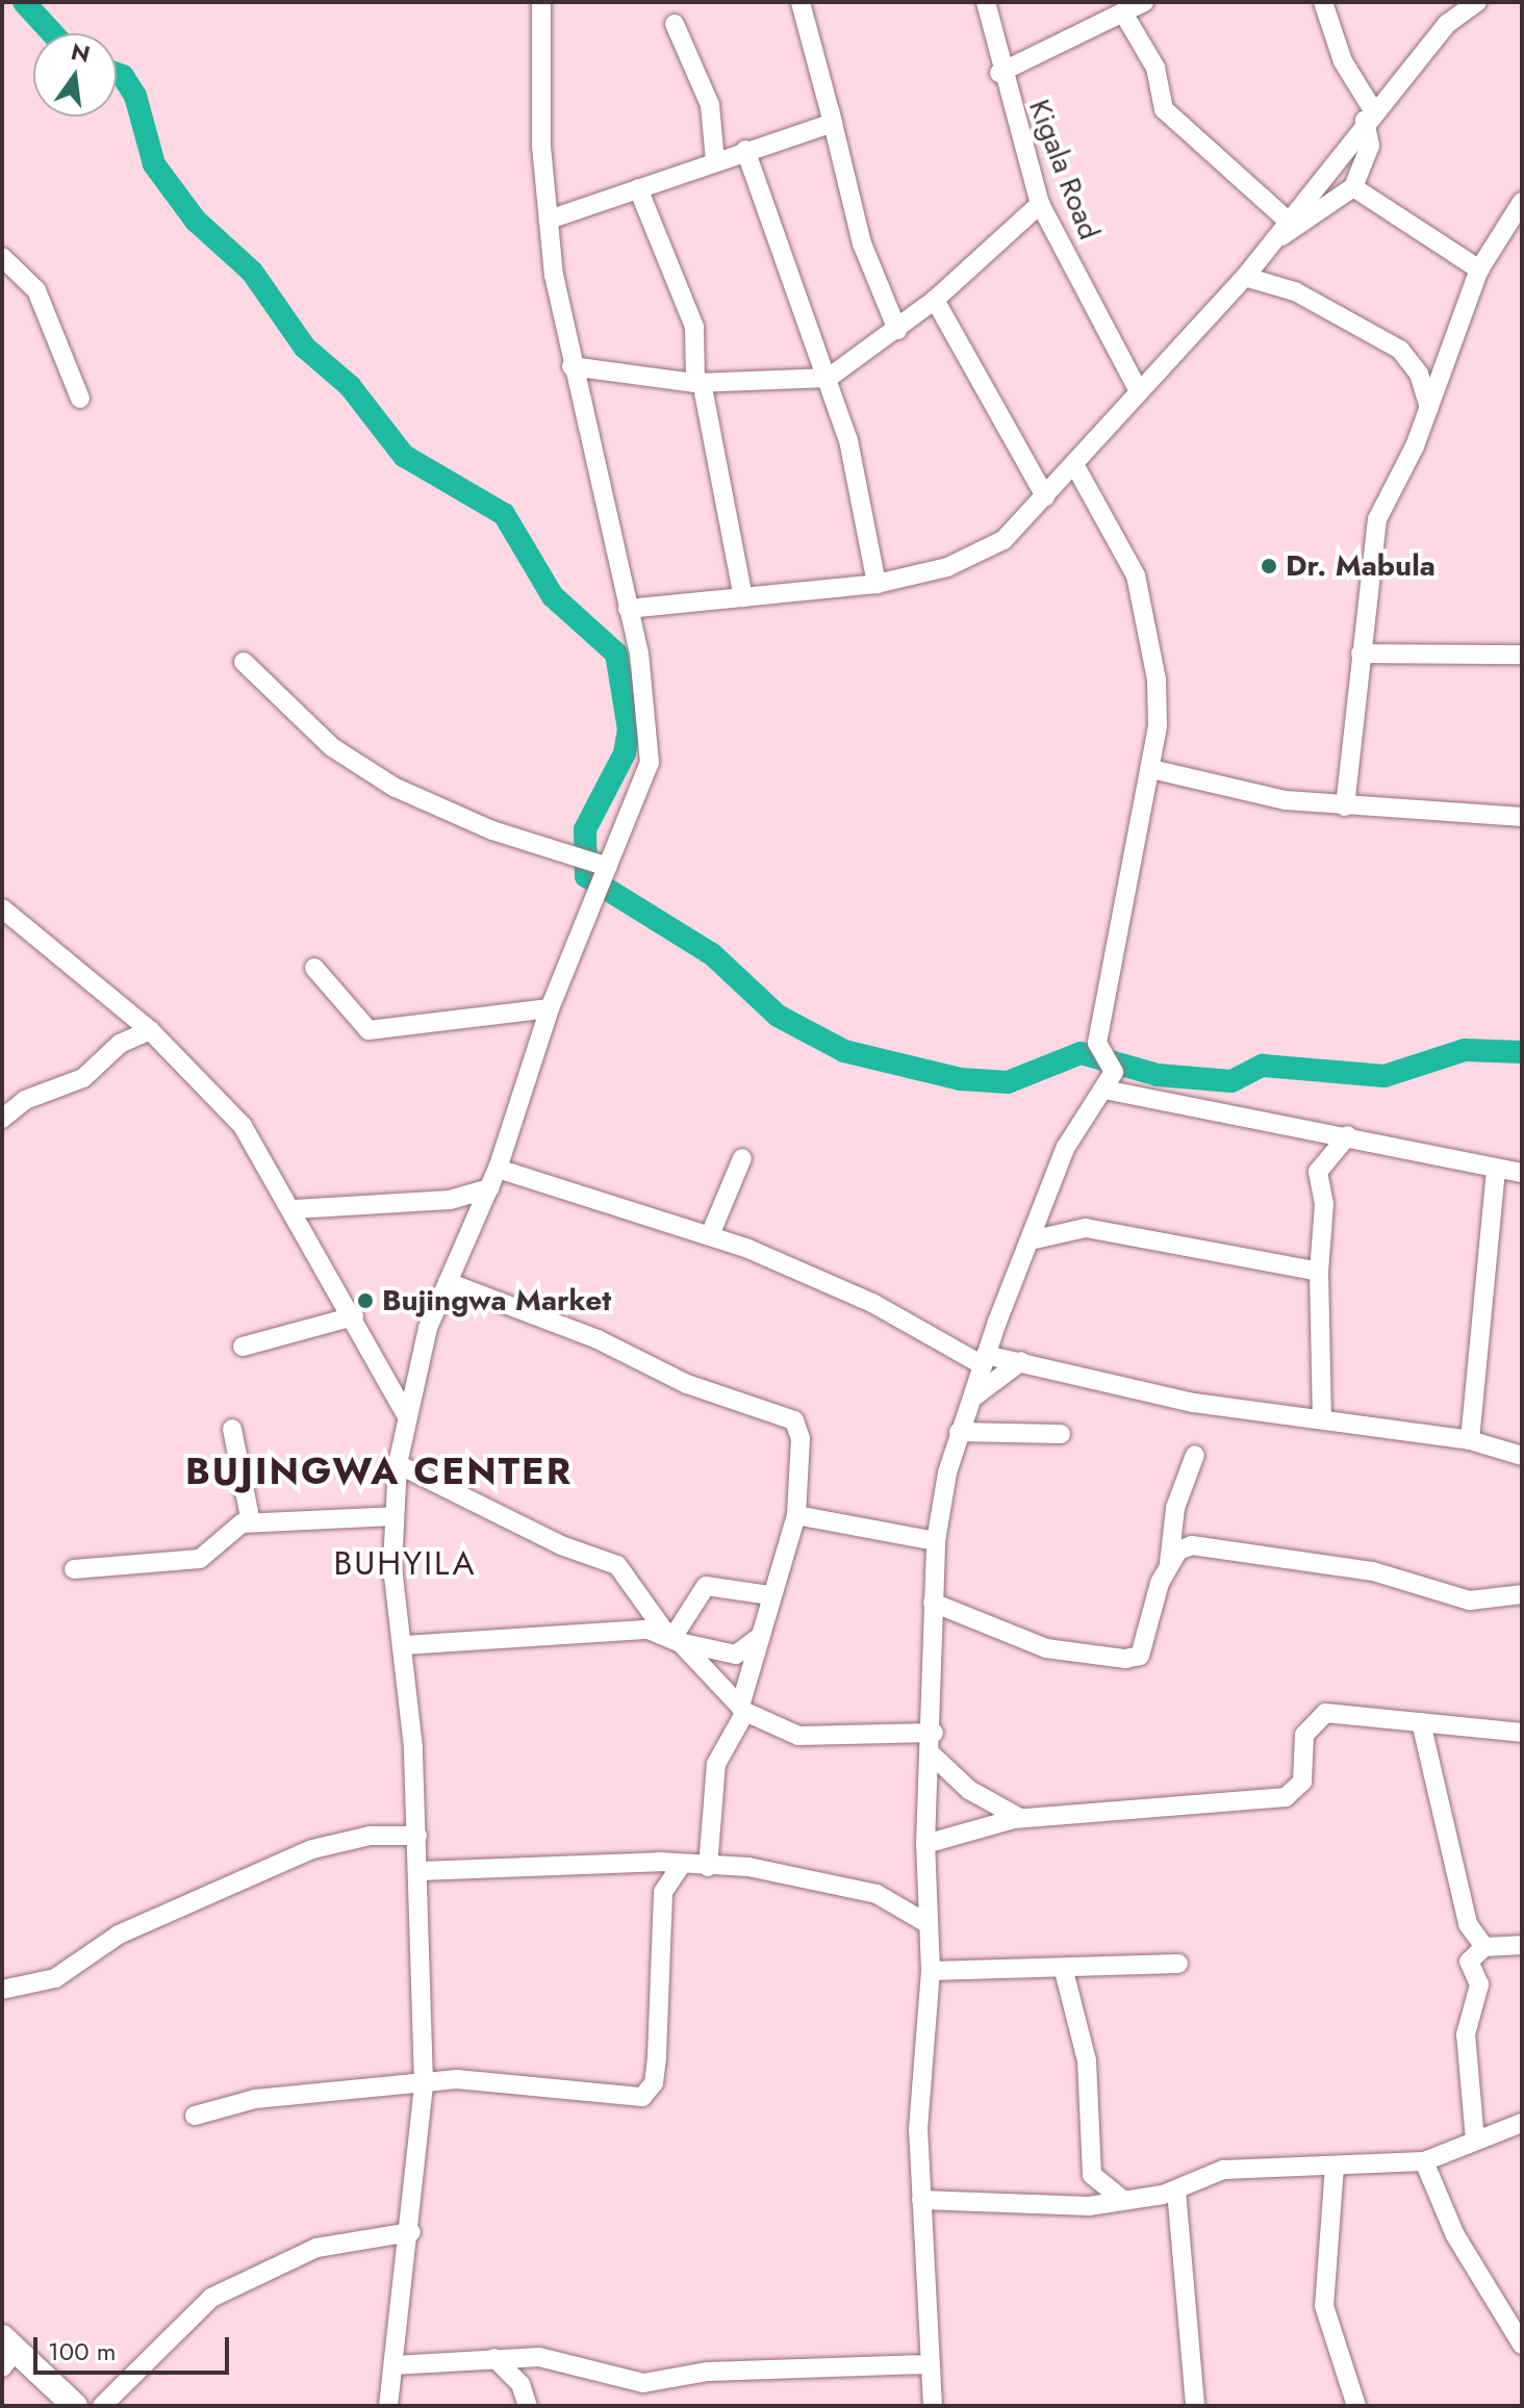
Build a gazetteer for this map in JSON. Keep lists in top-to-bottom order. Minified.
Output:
{"streets":{"street":["Kigala Road"]},"districts":["BUJINGWA CENTER","BUHYILA"],"places":["Dr. Mabula","Bujingwa Market"],"scale_bar":"100 m","north":"top"}
